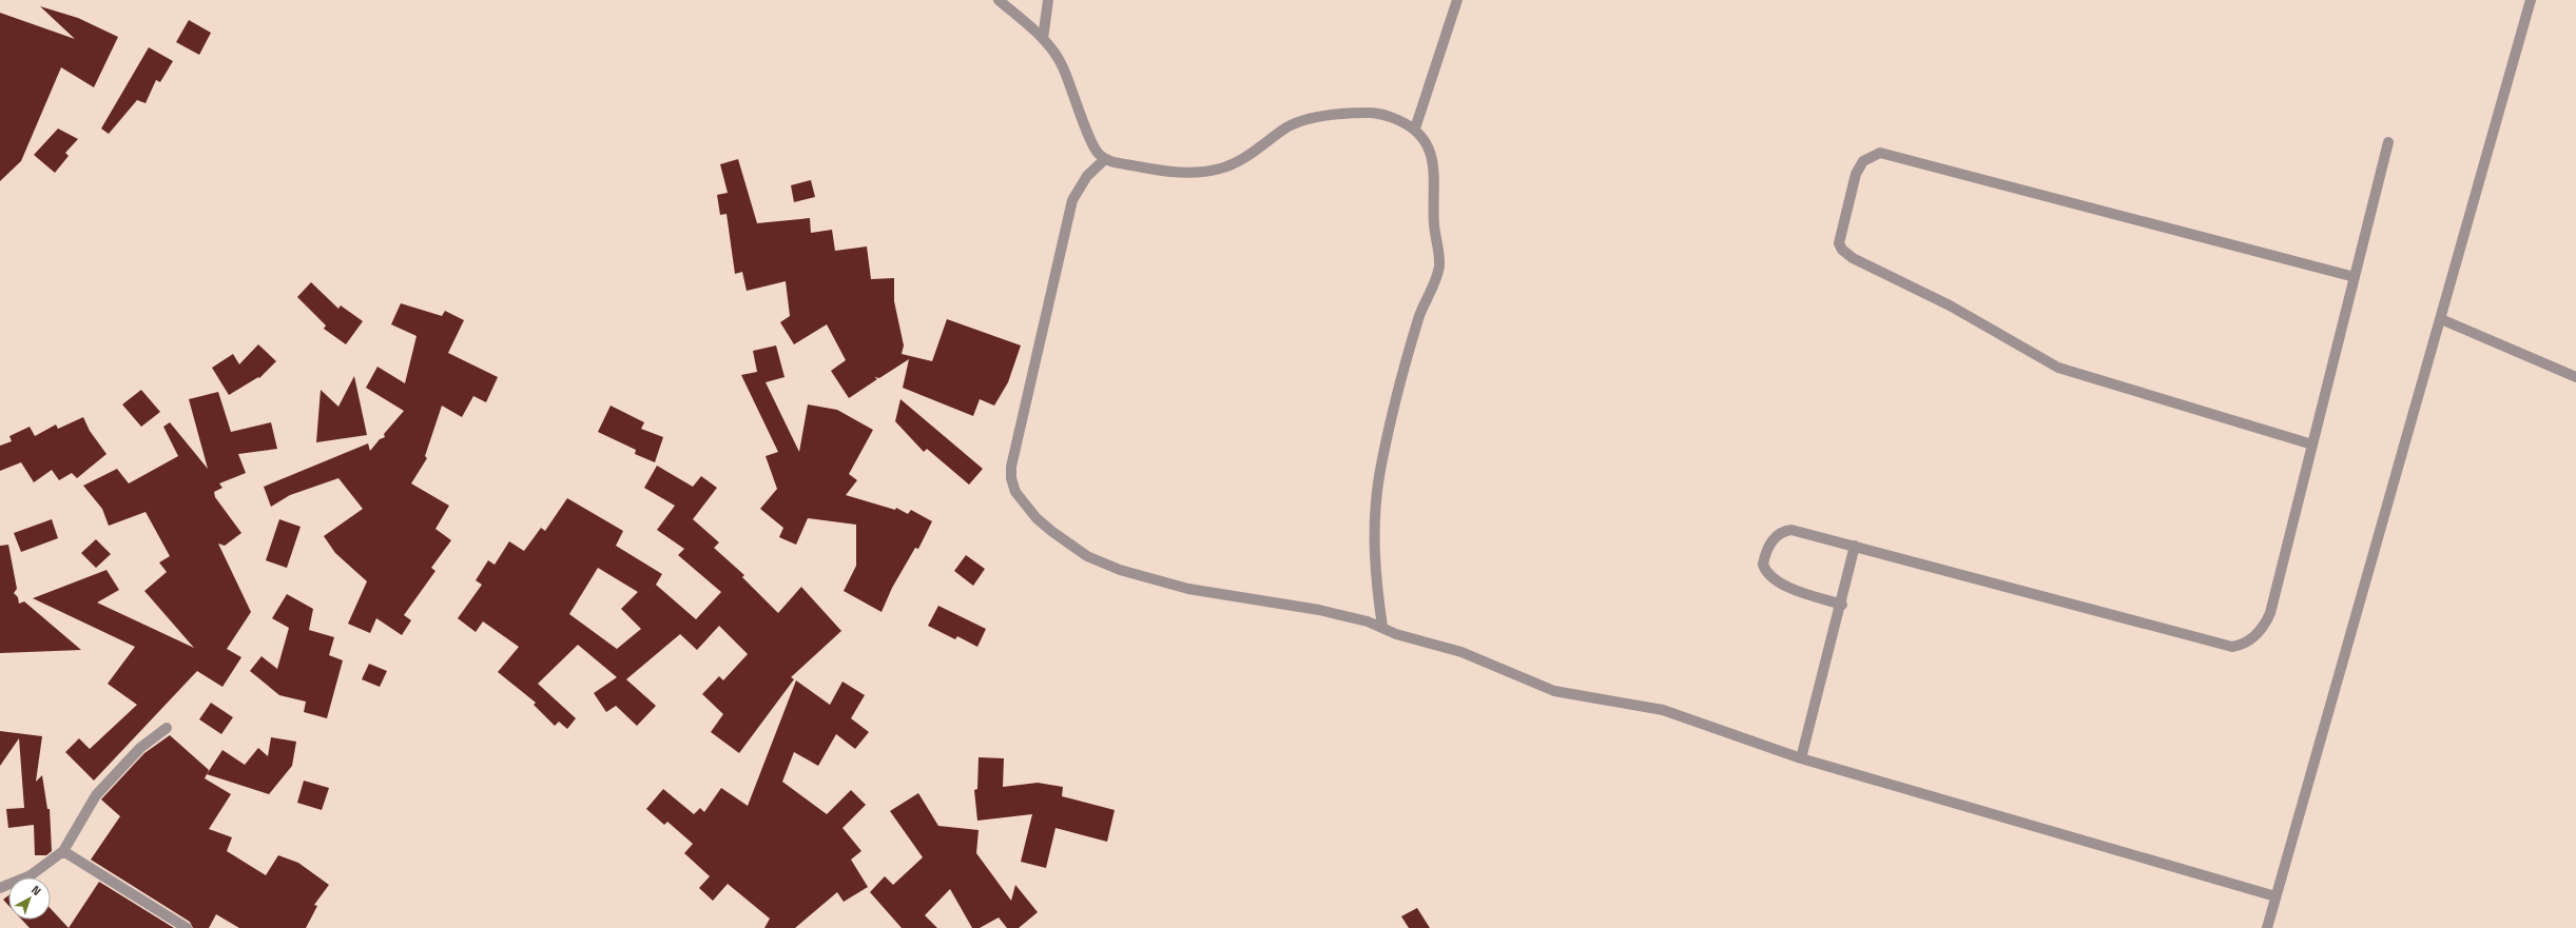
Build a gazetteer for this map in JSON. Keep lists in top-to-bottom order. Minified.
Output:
{"north":"top right"}
